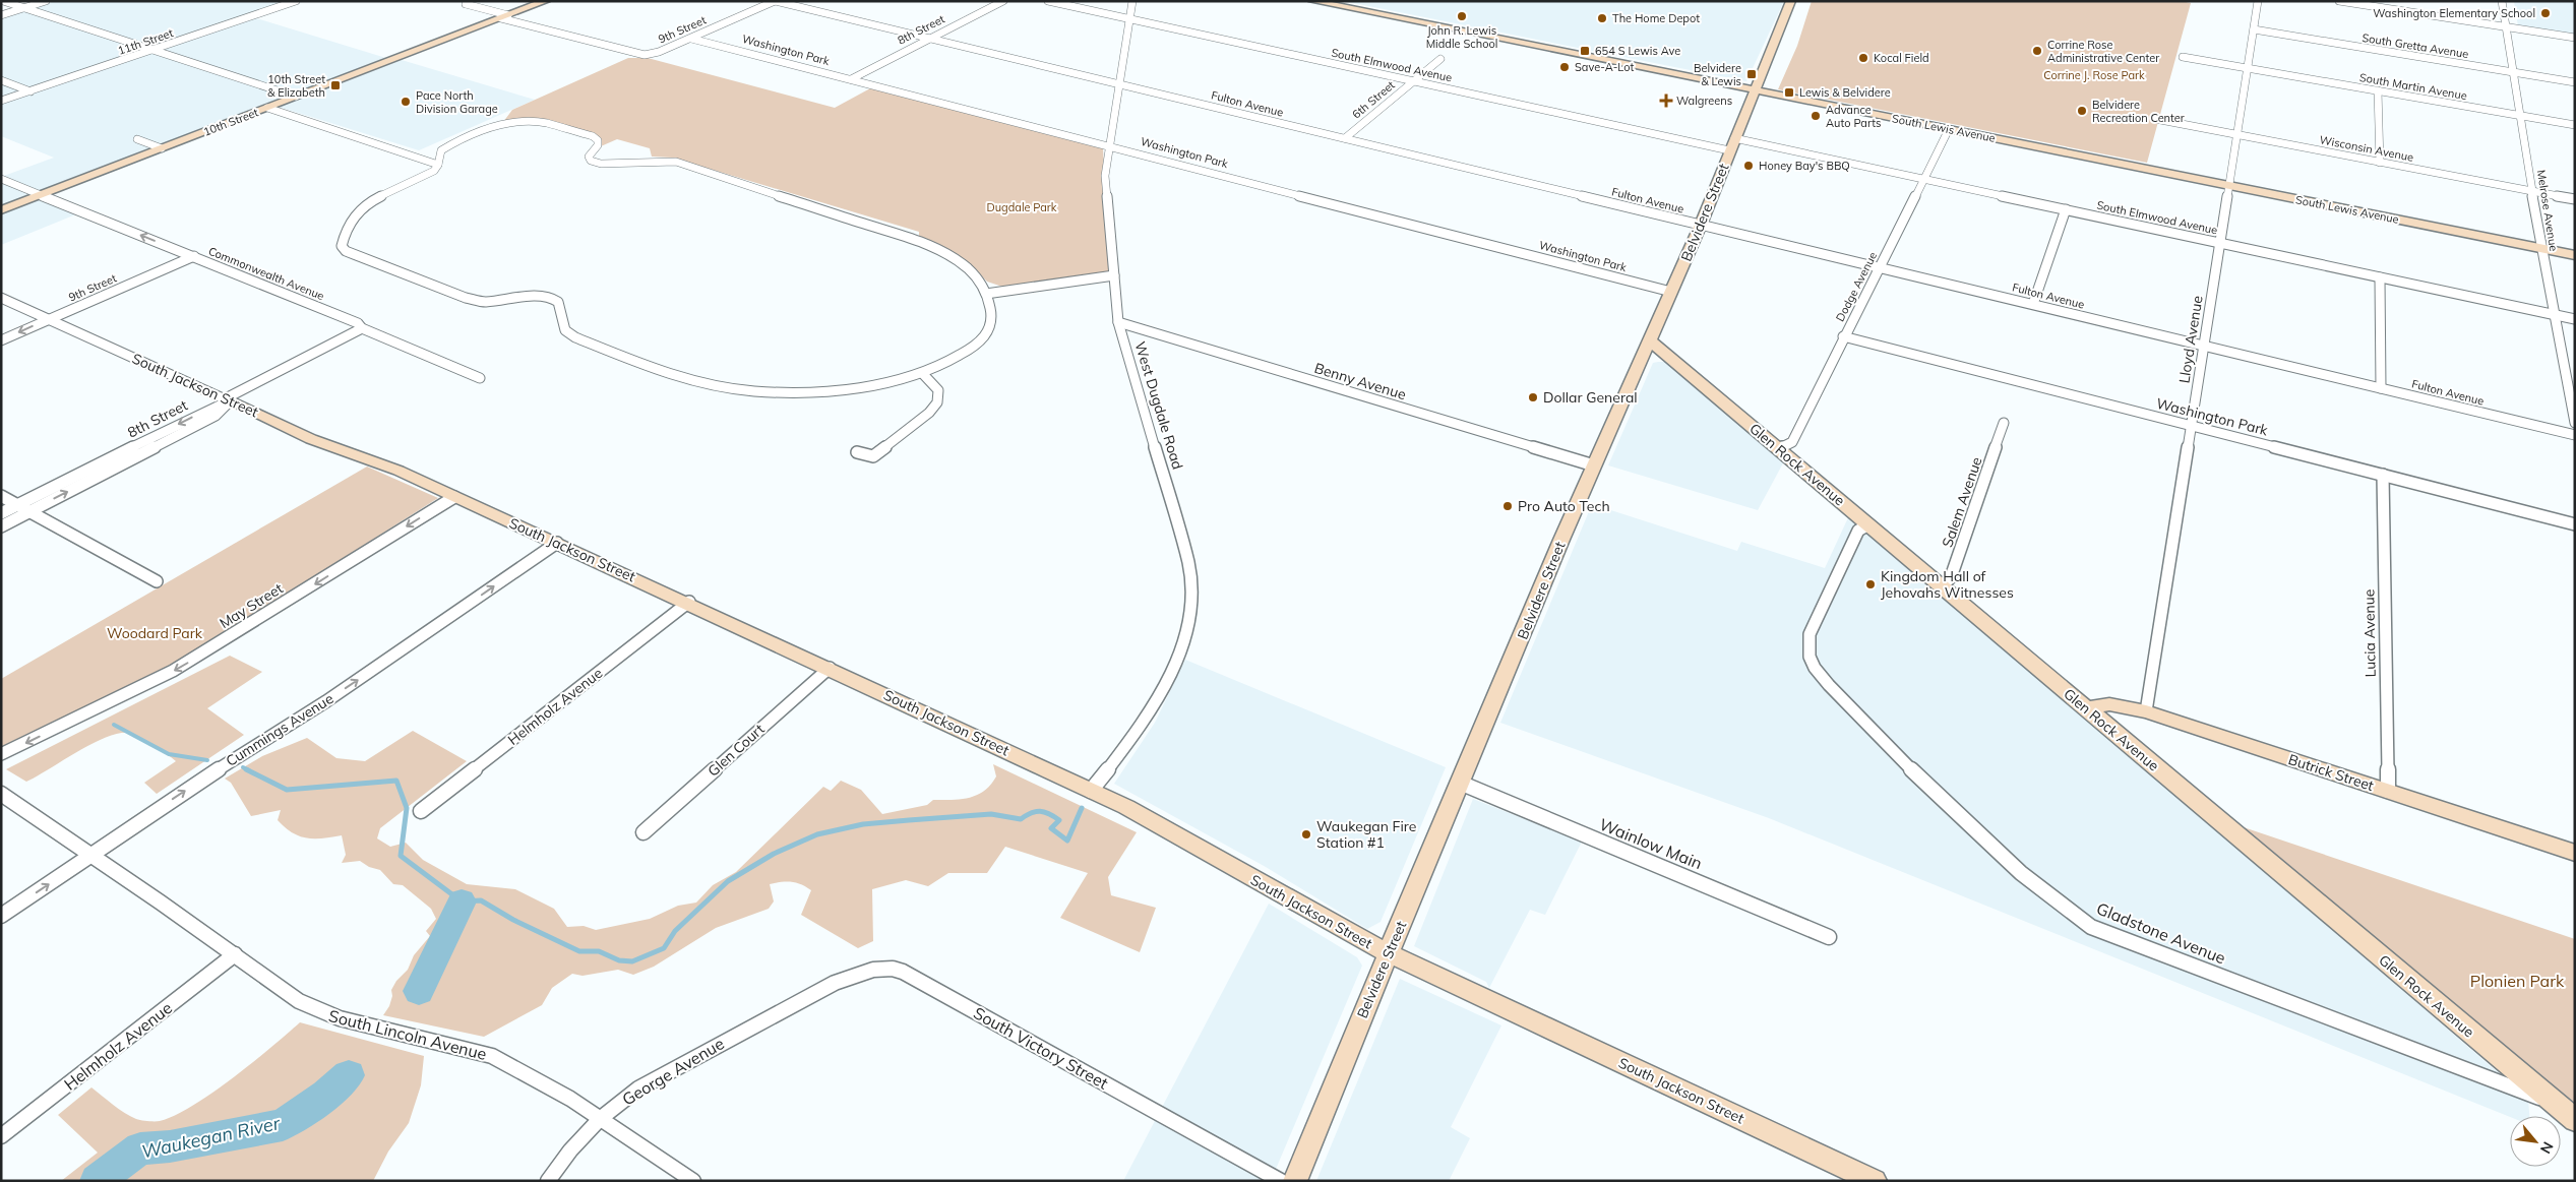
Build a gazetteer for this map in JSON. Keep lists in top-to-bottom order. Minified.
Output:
{"streets":{"main road":["10th Street","South Lewis Avenue","Belvidere Street","South Jackson Street","Glen Rock Avenue","Butrick Street"],"street":["9th Street","8th Street","11th Street","South Gretta Avenue","Washington Park","South Elmwood Avenue","South Martin Avenue","6th Street","Fulton Avenue","Wisconsin Avenue","Melrose Avenue","Commonwealth Avenue","Dodge Avenue","Lloyd Avenue","Benny Avenue","West Dugdale Road","Salem Avenue","May Street","Lucia Avenue","Helmholz Avenue","Cummings Avenue","Glen Court","Wainlow Main","Gladstone Avenue","South Lincoln Avenue","South Victory Street","George Avenue"]},"crossings":[["9th Street","Washington Park"],["9th Street","Fulton Avenue"],["9th Street","10th Street"],["9th Street","Commonwealth Avenue"],["9th Street","South Jackson Street"],["8th Street","Washington Park"],["8th Street","Fulton Avenue"],["8th Street","Commonwealth Avenue"],["8th Street","South Jackson Street"],["South Gretta Avenue","Melrose Avenue"],["South Gretta Avenue","Lloyd Avenue"],["Washington Park","Belvidere Street"],["Washington Park","Dodge Avenue"],["Washington Park","Lloyd Avenue"],["Washington Park","West Dugdale Road"],["Washington Park","Lucia Avenue"],["South Elmwood Avenue","6th Street"],["South Elmwood Avenue","Melrose Avenue"],["South Elmwood Avenue","Belvidere Street"],["South Elmwood Avenue","Dodge Avenue"],["South Elmwood Avenue","Lloyd Avenue"],["South Elmwood Avenue","West Dugdale Road"],["South Martin Avenue","Melrose Avenue"],["South Martin Avenue","Lloyd Avenue"],["6th Street","Fulton Avenue"],["Fulton Avenue","Belvidere Street"],["Fulton Avenue","Dodge Avenue"],["Fulton Avenue","Lloyd Avenue"],["Fulton Avenue","West Dugdale Road"],["10th Street","Commonwealth Avenue"],["South Lewis Avenue","Melrose Avenue"],["South Lewis Avenue","Belvidere Street"],["South Lewis Avenue","Dodge Avenue"],["South Lewis Avenue","Lloyd Avenue"],["Wisconsin Avenue","Melrose Avenue"],["Wisconsin Avenue","Lloyd Avenue"],["Belvidere Street","Benny Avenue"],["Belvidere Street","South Jackson Street"],["Belvidere Street","Glen Rock Avenue"],["Belvidere Street","Wainlow Main"],["Dodge Avenue","Glen Rock Avenue"],["Lloyd Avenue","Butrick Street"],["Benny Avenue","West Dugdale Road"],["South Jackson Street","West Dugdale Road"],["South Jackson Street","May Street"],["South Jackson Street","Helmholz Avenue"],["South Jackson Street","Cummings Avenue"],["South Jackson Street","Glen Court"],["Glen Rock Avenue","Salem Avenue"],["Glen Rock Avenue","Butrick Street"],["Glen Rock Avenue","Gladstone Avenue"],["Lucia Avenue","Butrick Street"],["Helmholz Avenue","South Lincoln Avenue"],["Cummings Avenue","South Lincoln Avenue"],["South Lincoln Avenue","George Avenue"],["South Victory Street","George Avenue"]],"one_way":["May Street","Cummings Avenue"],"water":["Waukegan River"],"parks":["Corrine J. Rose Park","Dugdale Park","Woodard Park","Plonien Park"],"places":{"other":["Washington Elementary School","John R. Lewis Middle School","The Home Depot","Corrine Rose Administrative Center","Kocal Field","Save-A-Lot","Pace North Division Garage","Belvidere Recreation Center","Advance Auto Parts","Honey Bay's BBQ","Dollar General","Pro Auto Tech","Kingdom Hall of Jehovahs Witnesses","Waukegan Fire Station #1"],"transit":["654 S Lewis Ave","Belvidere & Lewis","10th Street & Elizabeth","Lewis & Belvidere"],"health":["Walgreens"]},"north":"bottom right"}
